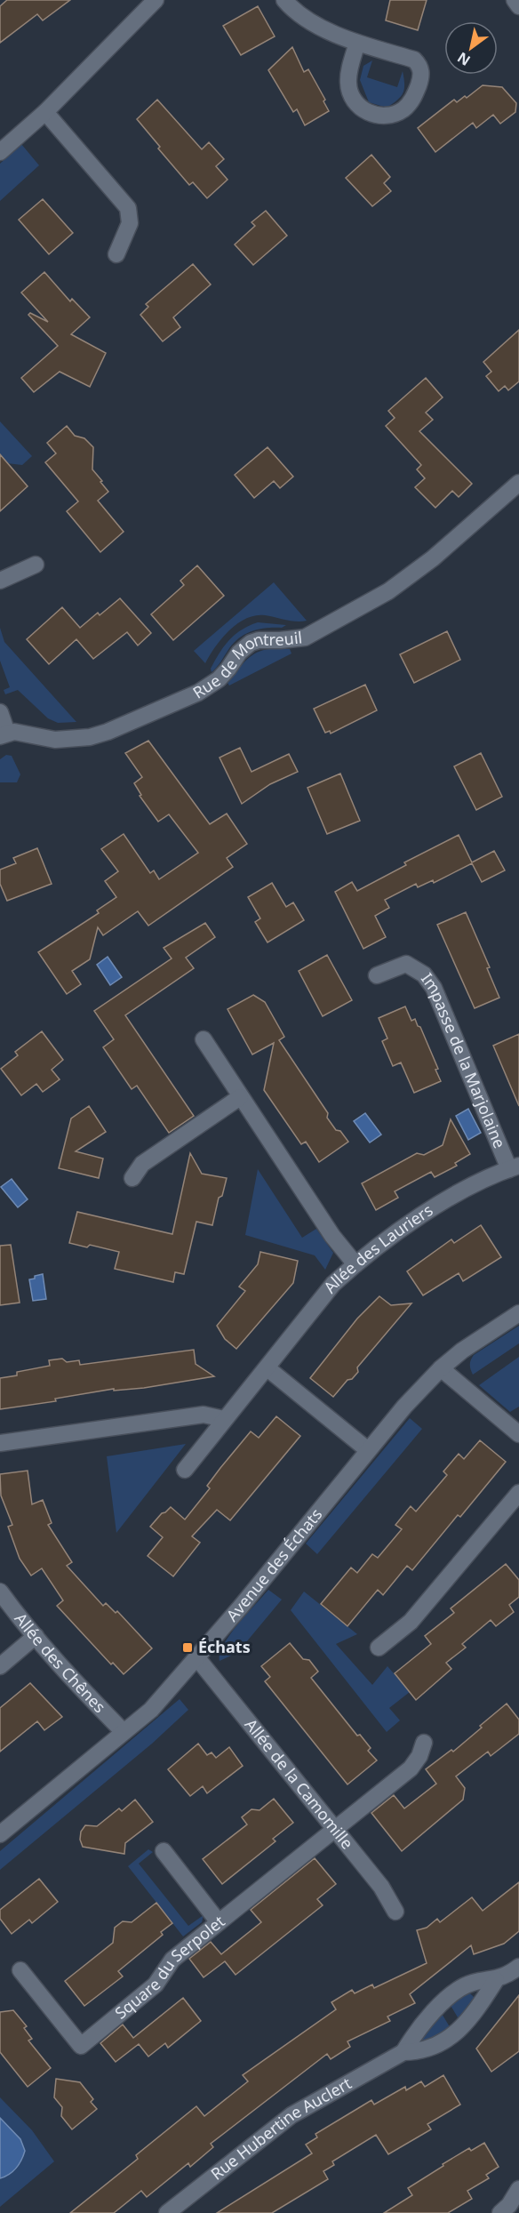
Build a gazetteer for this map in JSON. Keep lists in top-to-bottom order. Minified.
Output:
{"streets":{"street":["Rue de Montreuil","Impasse de la Marjolaine","Allée des Lauriers","Avenue des Échats","Allée des Chênes","Allée de la Camomille","Square du Serpolet","Rue Hubertine Auclert"]},"crossings":[["Impasse de la Marjolaine","Allée des Lauriers"],["Avenue des Échats","Allée des Chênes"],["Avenue des Échats","Allée de la Camomille"],["Allée de la Camomille","Square du Serpolet"]],"places":{"transit":["Échats"]},"north":"bottom left"}
